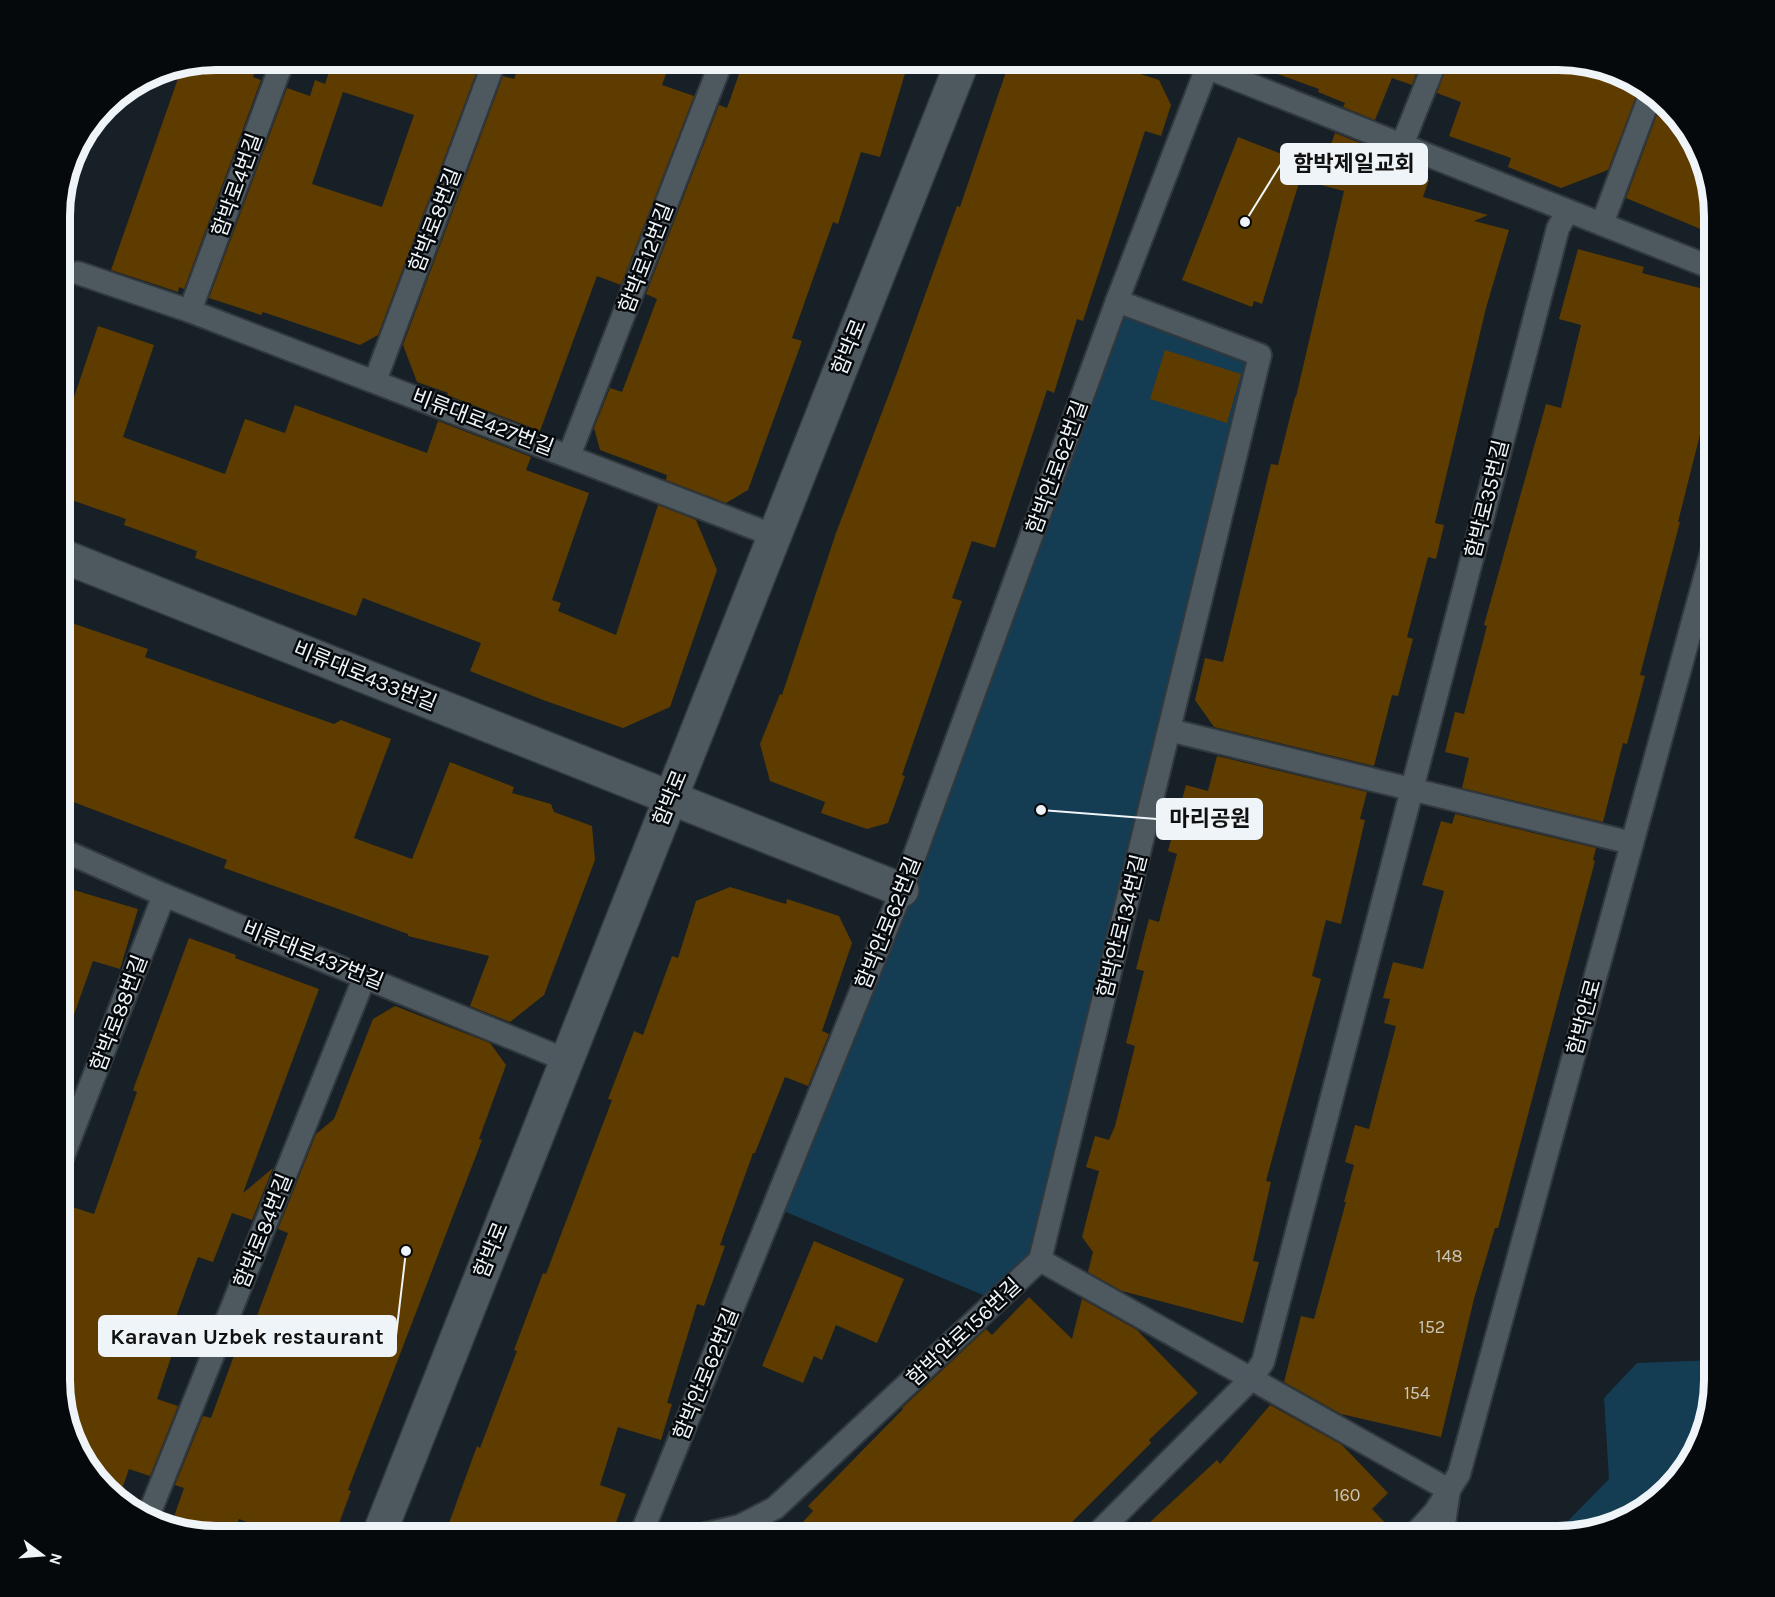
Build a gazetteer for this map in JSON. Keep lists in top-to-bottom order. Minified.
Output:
{"streets":{"street":["함박로","비류대로433번길"],"lane":["함박로4번길","함박로8번길","함박로12번길","비류대로427번길","함박안로62번길","함박로35번길","함박안로134번길","비류대로437번길","함박로88번길","함박안로","함박로84번길","함박안로156번길"]},"crossings":[["함박로4번길","비류대로427번길"],["함박로8번길","비류대로427번길"],["함박로12번길","비류대로427번길"],["함박로","비류대로427번길"],["함박로","비류대로433번길"],["함박로","비류대로437번길"],["함박안로62번길","비류대로433번길"],["함박안로134번길","함박안로156번길"],["비류대로437번길","함박로88번길"],["비류대로437번길","함박로84번길"],["함박안로","함박안로156번길"]],"places":["함박제일교회","마리공원","Karavan Uzbek restaurant"],"house_numbers":["148","152","154","160"],"north":"right"}
